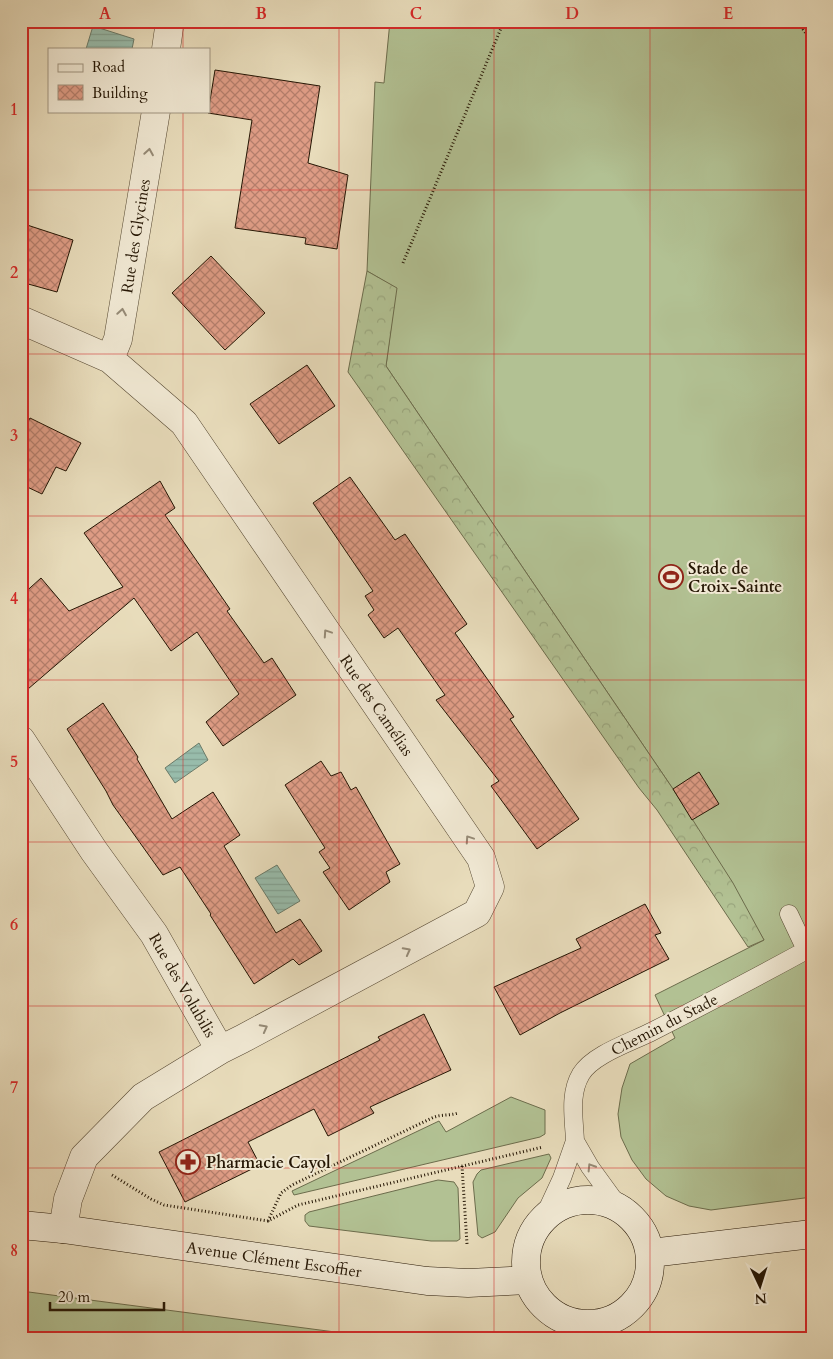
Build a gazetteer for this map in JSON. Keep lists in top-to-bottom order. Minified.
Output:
{"streets":{"street":["Rue des Glycines","Rue des Camélias","Rue des Volubilis","Avenue Clément Escoffier"],"lane":["Chemin du Stade"]},"crossings":[["Rue des Glycines","Rue des Camélias"],["Rue des Camélias","Rue des Volubilis"],["Rue des Volubilis","Avenue Clément Escoffier"],["Chemin du Stade","Avenue Clément Escoffier"]],"one_way":["Rue des Glycines"],"places":{"sports":["Stade de Croix-Sainte"],"pharmacy":["Pharmacie Cayol"]},"legend":["Road","Building"],"scale_bar":"20 m","north":"bottom","grid":{"columns":["A","B","C","D","E"],"rows":["1","2","3","4","5","6","7","8"]}}
